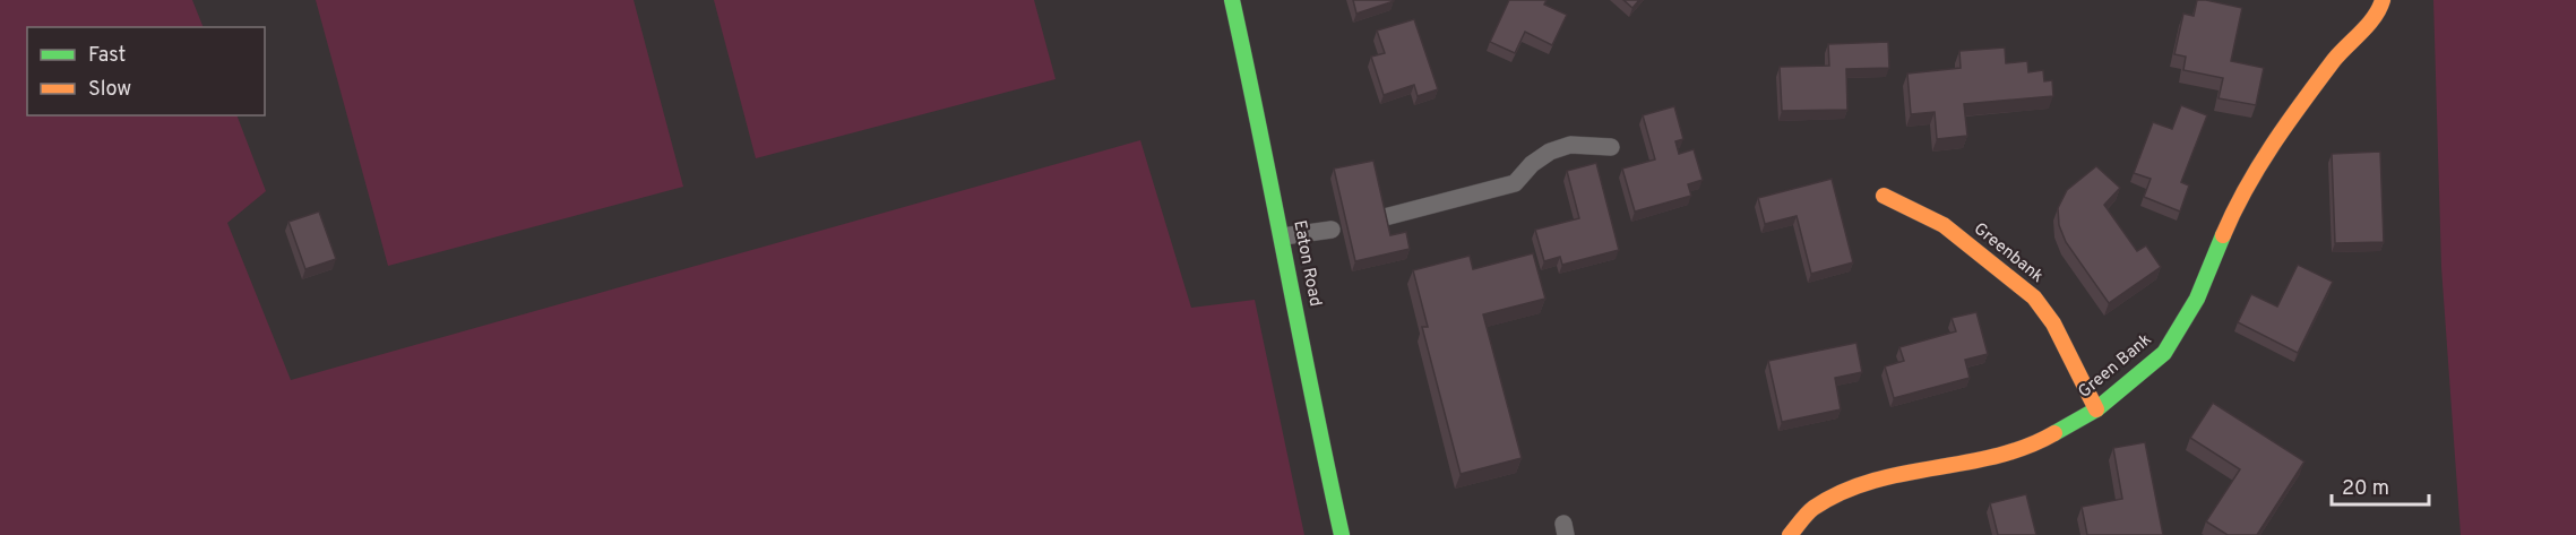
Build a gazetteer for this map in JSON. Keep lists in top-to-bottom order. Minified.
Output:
{"streets":{"street":["Greenbank","Eaton Road","Green Bank"]},"crossings":[["Greenbank","Green Bank"]],"legend":["Fast","Slow"],"scale_bar":"20 m"}
